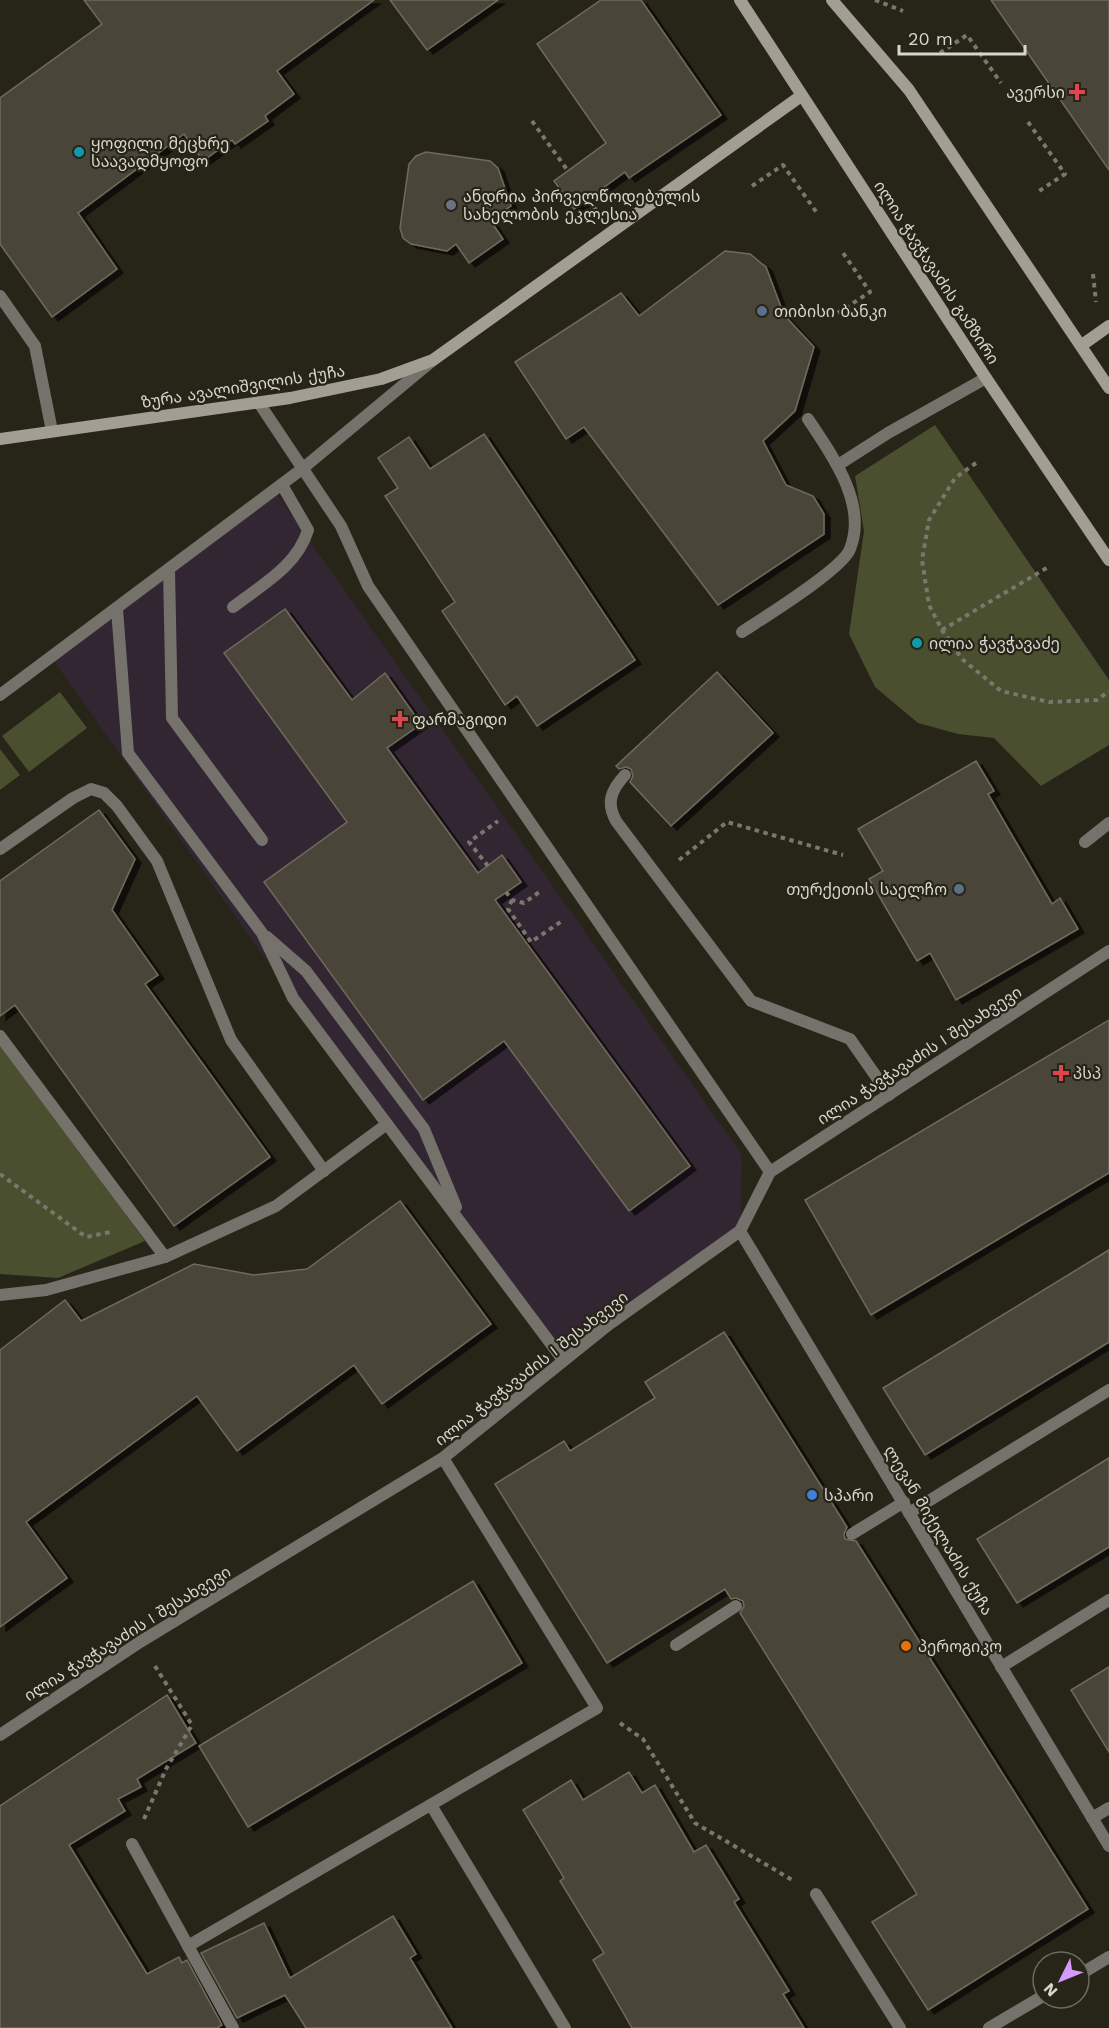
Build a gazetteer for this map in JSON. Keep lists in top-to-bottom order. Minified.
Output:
{"streets":{"main road":["ილია ჭავჭავაძის გამზირი","ზურა ავალიშვილის ქუჩა"],"street":["ილია ჭავჭავაძის I შესახვევი","ლევან მიქელაძის ქუჩა"]},"crossings":[["ილია ჭავჭავაძის გამზირი","ზურა ავალიშვილის ქუჩა"],["ილია ჭავჭავაძის I შესახვევი","ლევან მიქელაძის ქუჩა"]],"places":{"health":["ავერსი","ფარმაგიდი","პსპ"],"other":["ყოფილი მეცხრე საავადმყოფო","ანდრია პირველწოდებულის სახელობის ეკლესია","თიბისი ბანკი","ილია ჭავჭავაძე","თურქეთის საელჩო","სპარი","პეროგიკო"]},"scale_bar":"20 m","north":"bottom left"}
